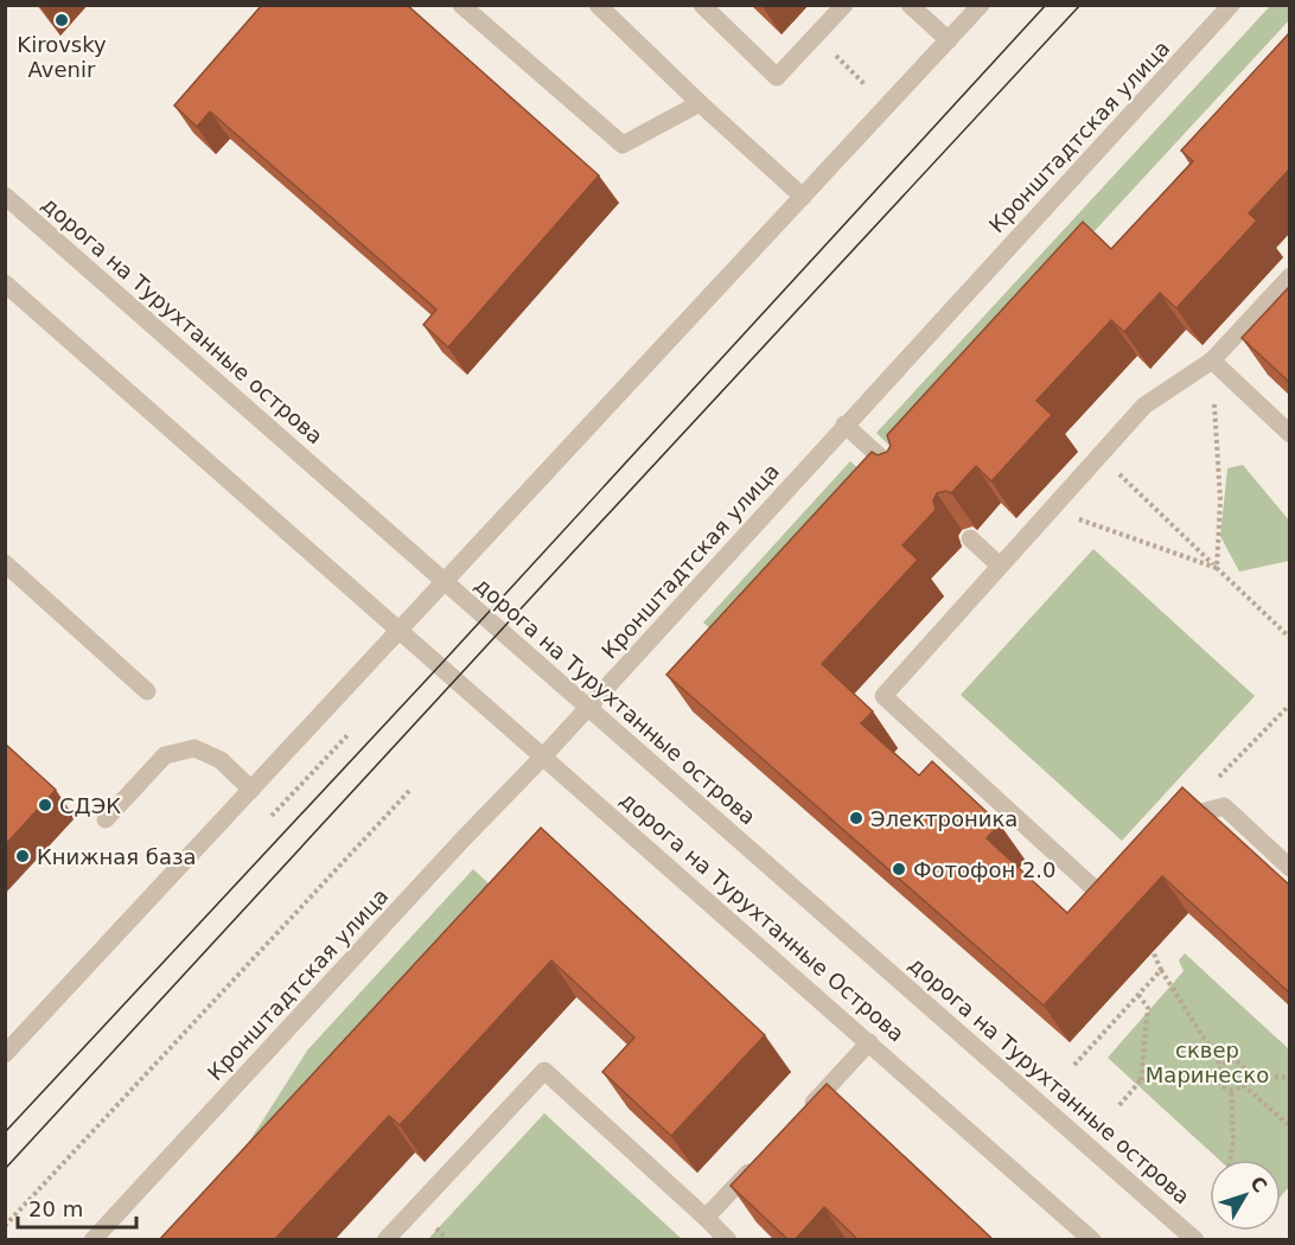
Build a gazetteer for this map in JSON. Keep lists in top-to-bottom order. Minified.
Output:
{"streets":{"street":["Кронштадтская улица","дорога на Турухтанные острова","дорога на Турухтанные Острова"]},"crossings":[["Кронштадтская улица","дорога на Турухтанные острова"],["Кронштадтская улица","дорога на Турухтанные Острова"]],"parks":["сквер Маринеско"],"places":["Kirovsky Avenir","СДЭК","Электроника","Книжная база","Фотофон 2.0"],"scale_bar":"20 m","north":"top right"}
